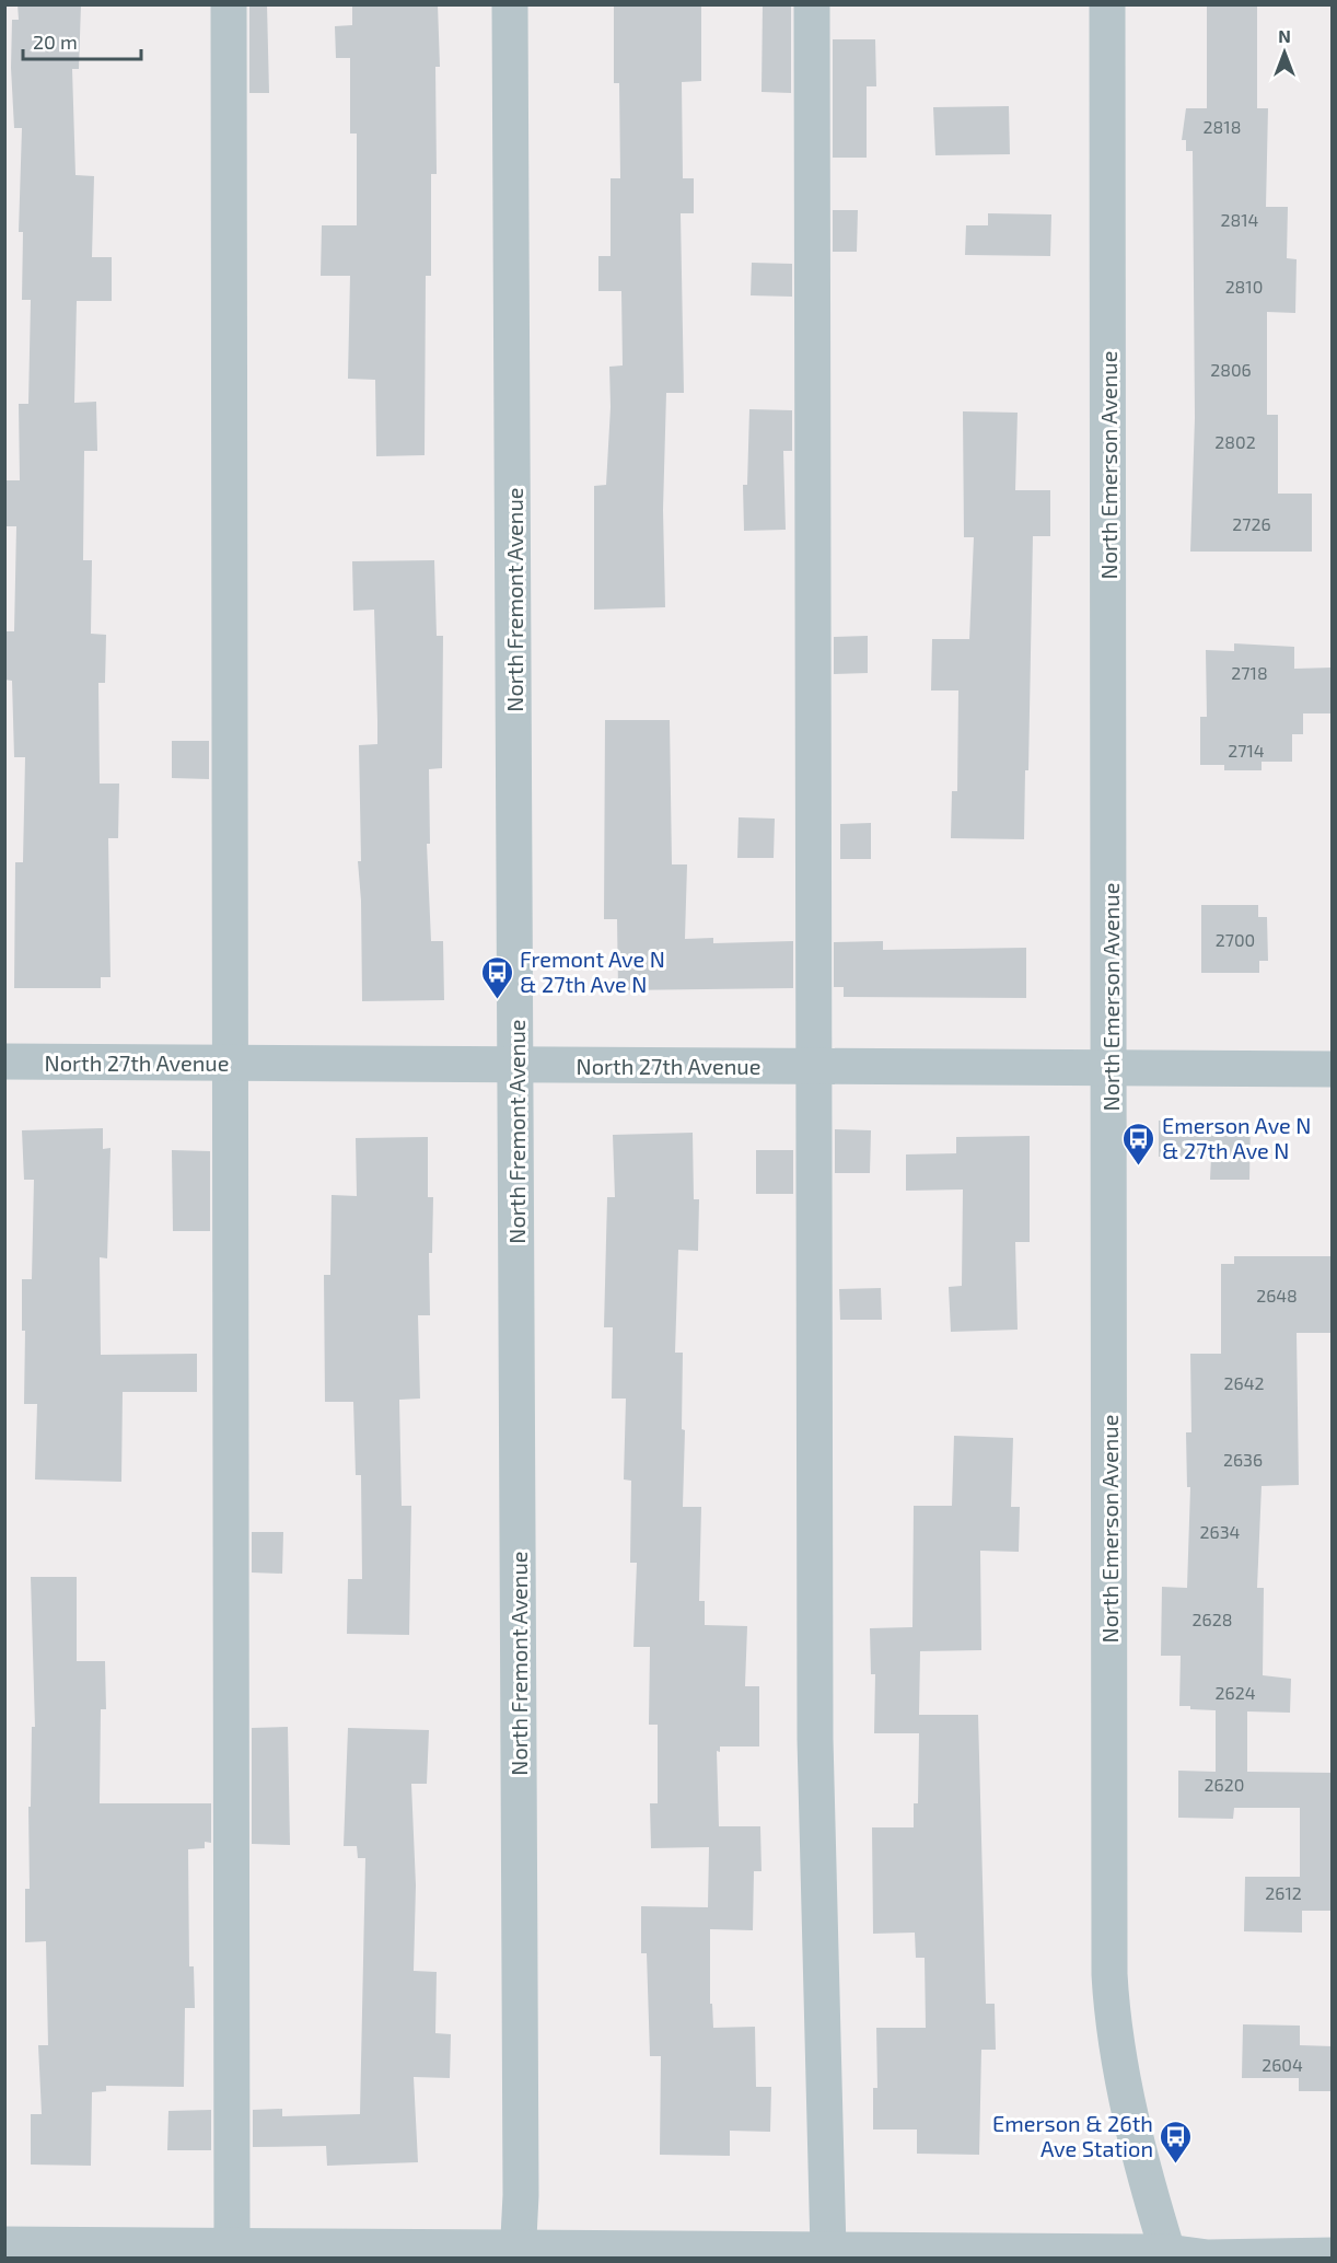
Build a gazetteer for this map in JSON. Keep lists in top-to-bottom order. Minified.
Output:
{"streets":{"street":["North Emerson Avenue","North Fremont Avenue","North 27th Avenue"]},"crossings":[["North Emerson Avenue","North 27th Avenue"],["North Fremont Avenue","North 27th Avenue"]],"places":{"bus stop":["Fremont Ave N & 27th Ave N","Emerson Ave N & 27th Ave N","Emerson & 26th Ave Station"]},"house_numbers":["2818","2814","2810","2806","2802","2726","2718","2714","2700","2648","2642","2636","2634","2628","2624","2620","2612","2604"],"scale_bar":"20 m","north":"top"}
